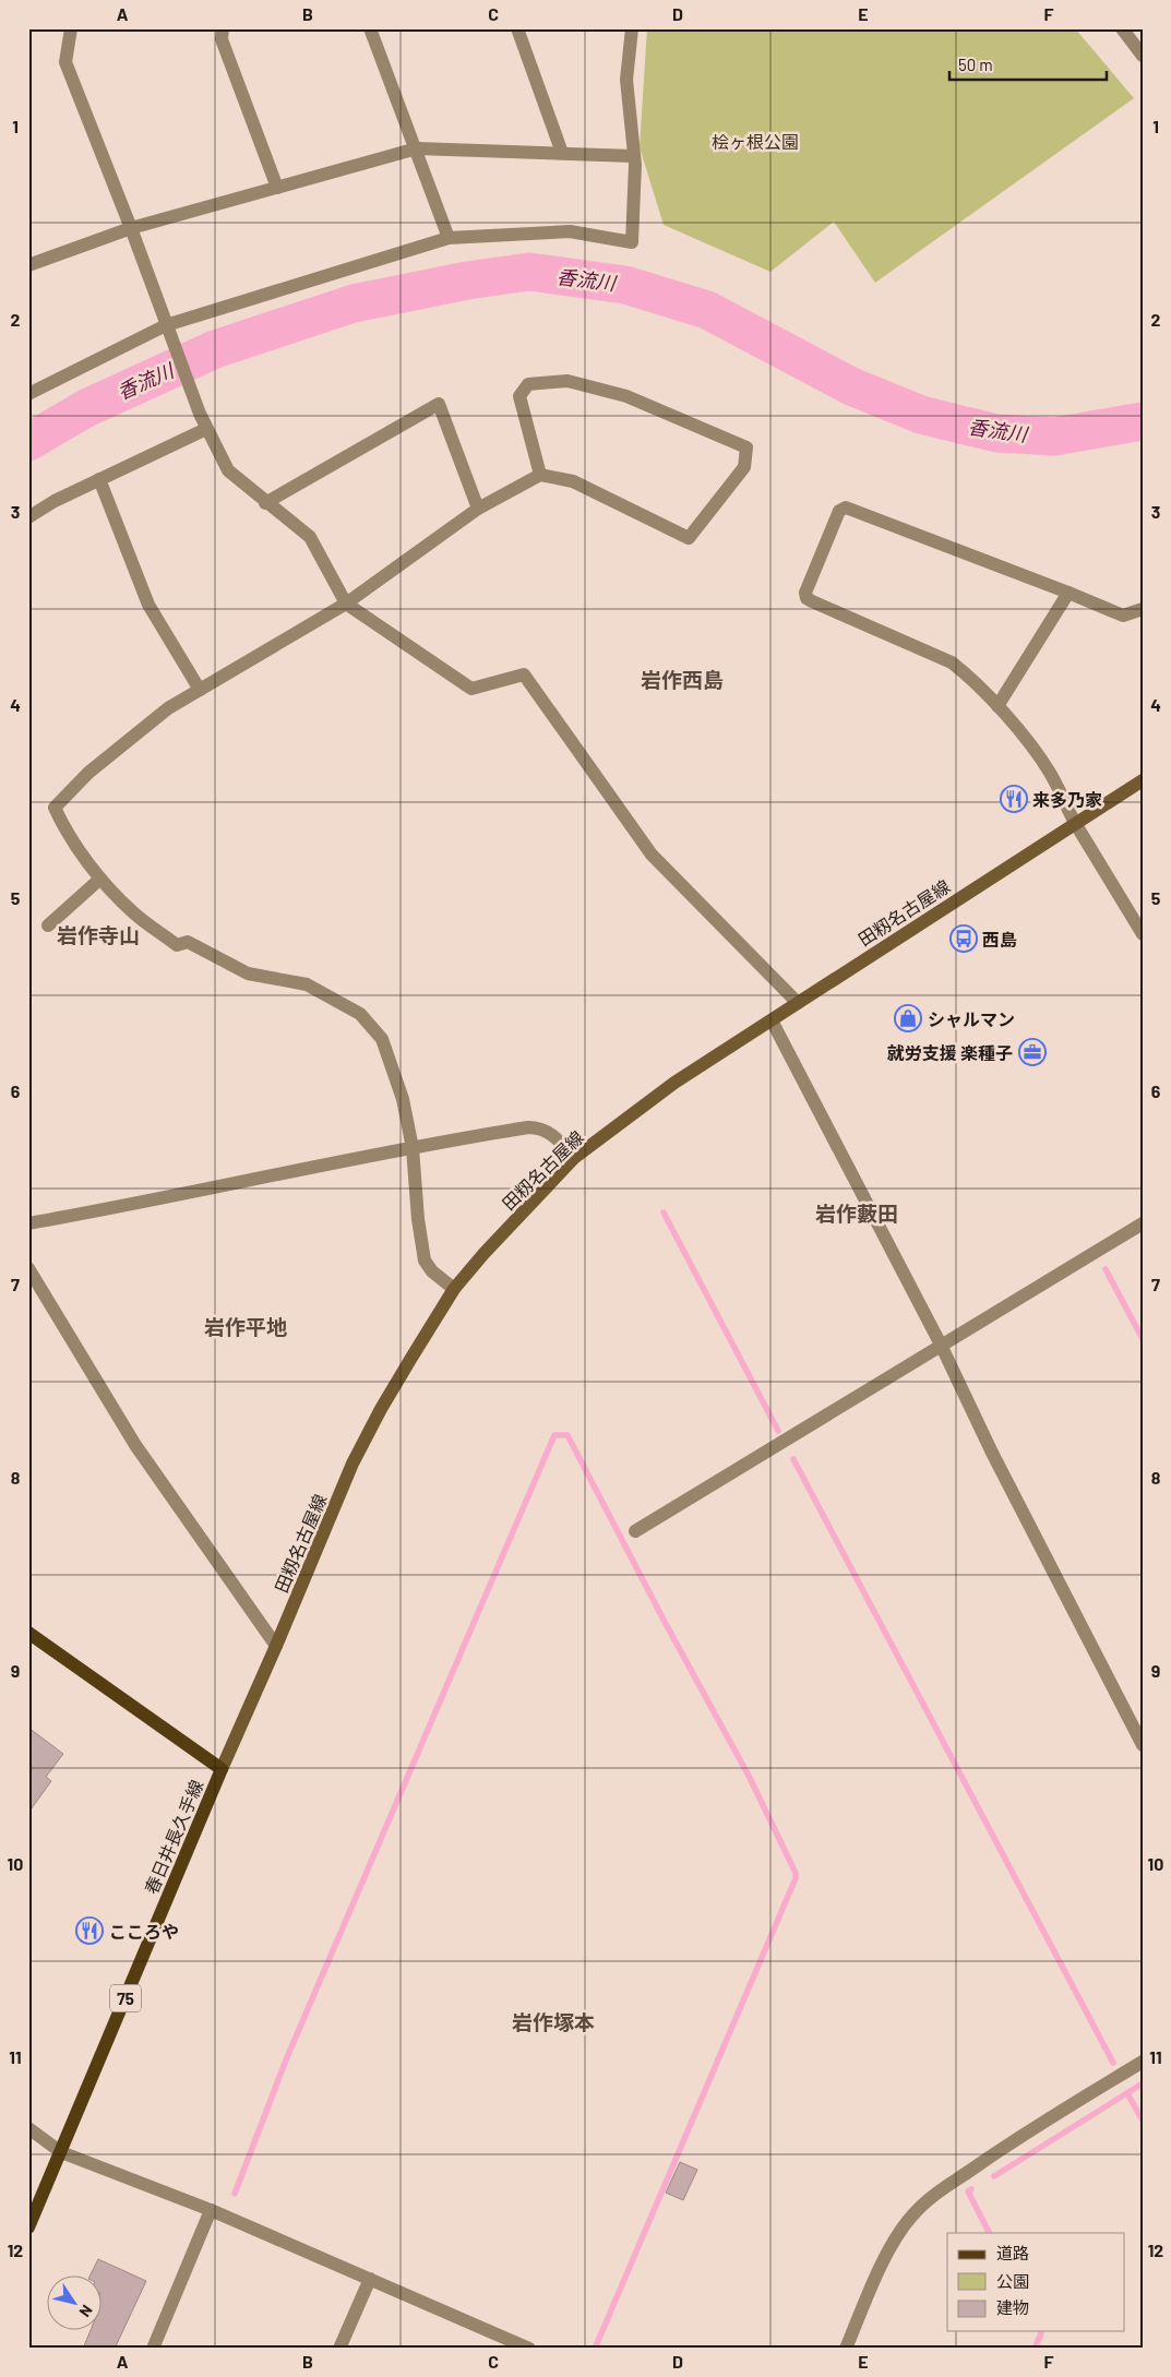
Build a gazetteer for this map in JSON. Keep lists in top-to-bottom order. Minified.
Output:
{"streets":{"main road":["田籾名古屋線","春日井長久手線","75"]},"crossings":[["田籾名古屋線","春日井長久手線"]],"districts":["岩作西島","岩作寺山","岩作藪田","岩作平地","岩作塚本"],"water":["香流川"],"parks":["桧ヶ根公園"],"places":{"restaurant":["来多乃家","こころや"],"bus stop":["西島"],"shop":["シャルマン"],"office":["就労支援 楽種子"]},"legend":["道路","公園","建物"],"scale_bar":"50 m","north":"bottom right","grid":{"columns":["A","B","C","D","E","F"],"rows":["1","2","3","4","5","6","7","8","9","10","11","12"]}}
